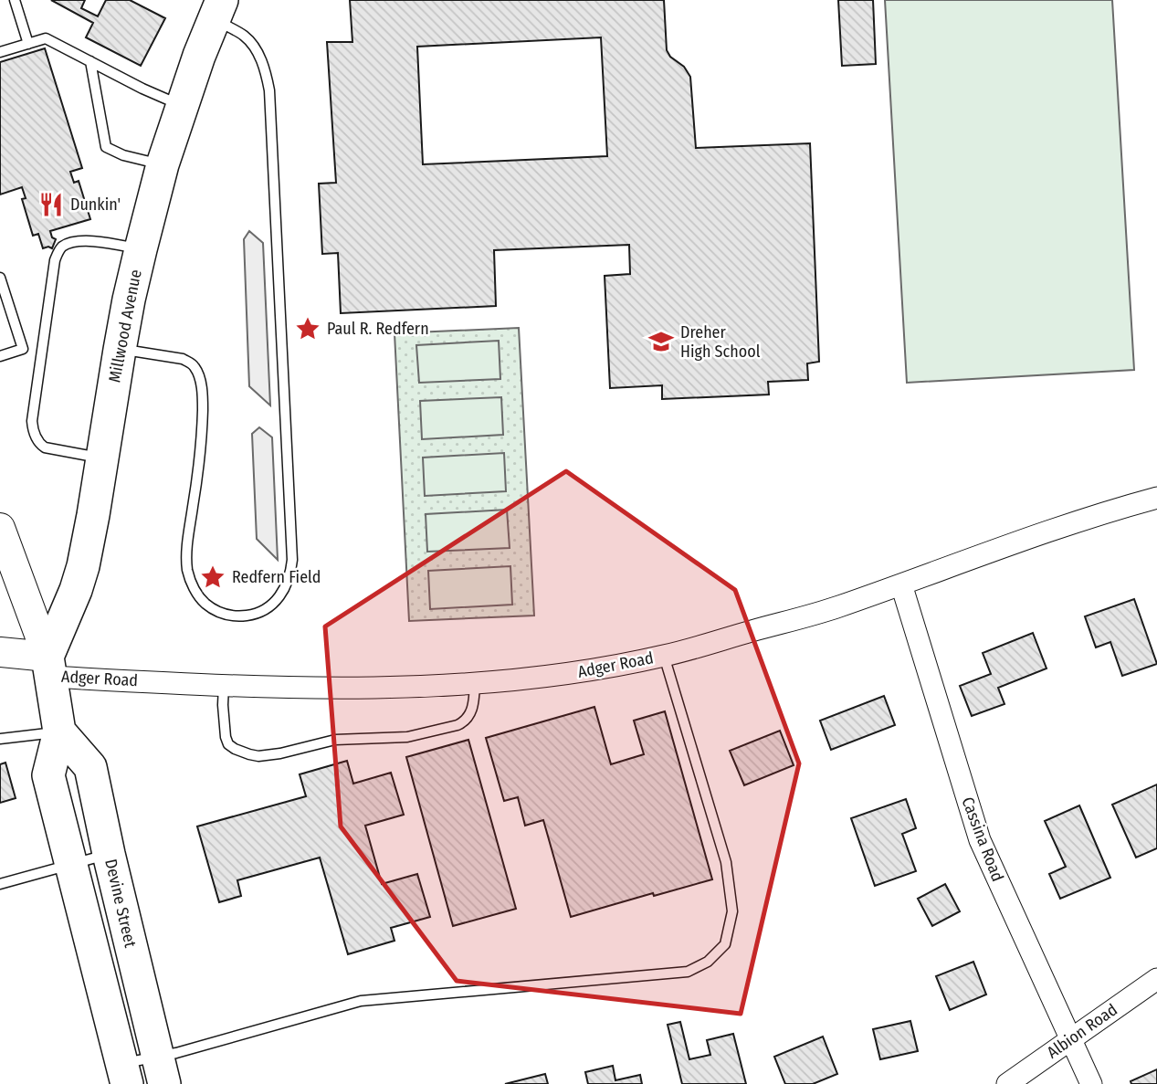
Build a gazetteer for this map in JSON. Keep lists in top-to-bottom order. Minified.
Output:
{"streets":{"main road":["Millwood Avenue","Devine Street"],"street":["Adger Road","Cassina Road","Albion Road"]},"crossings":[["Millwood Avenue","Adger Road"],["Adger Road","Cassina Road"],["Cassina Road","Albion Road"]],"places":{"restaurant":["Dunkin'"],"place":["Paul R. Redfern","Redfern Field"],"school or university":["Dreher High School"]}}
